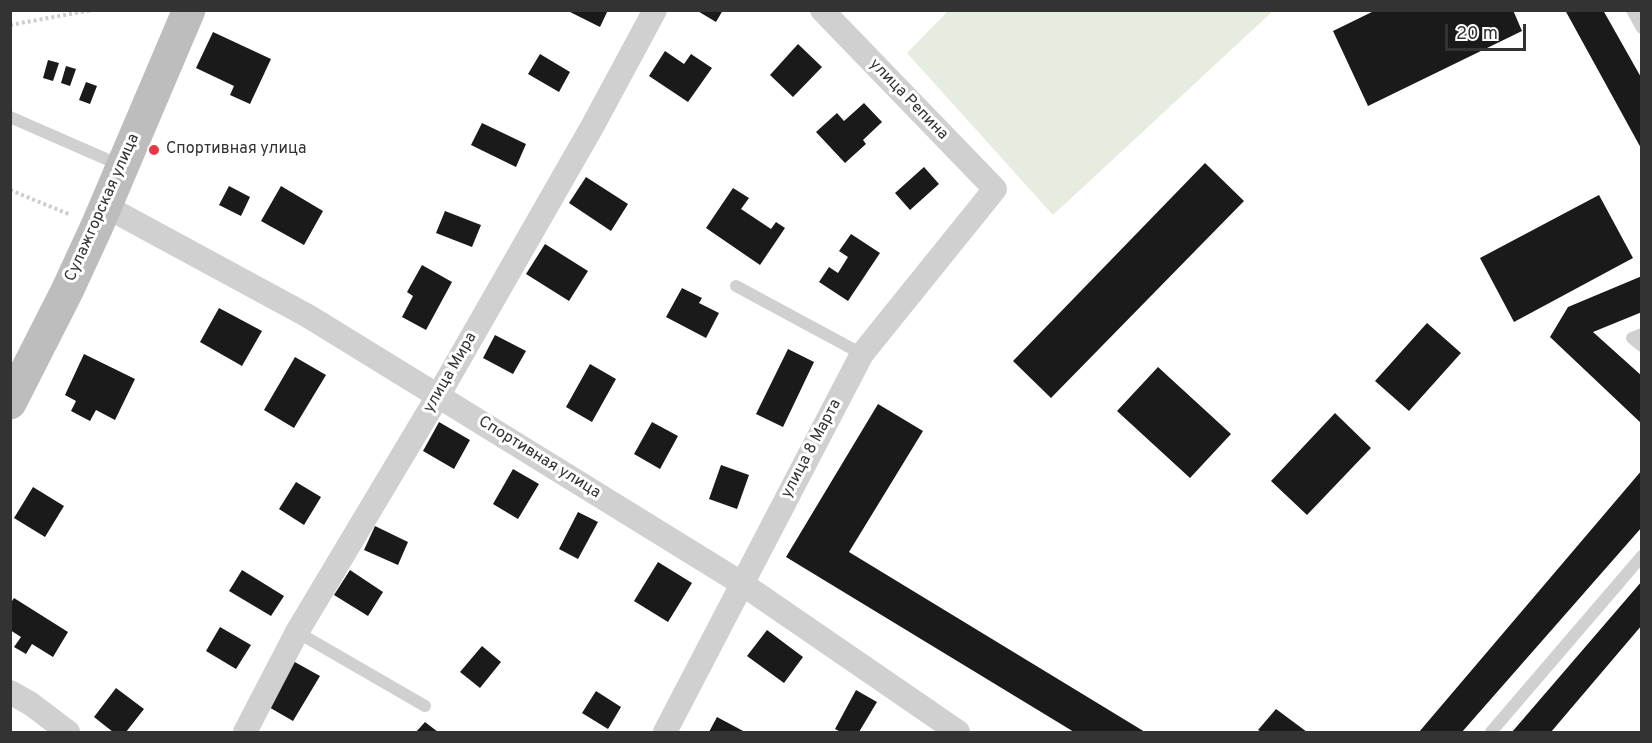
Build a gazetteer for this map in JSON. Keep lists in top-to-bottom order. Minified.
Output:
{"streets":{"main road":["Сулажгорская улица"],"street":["улица Репина","улица Мира","улица 8 Марта","Спортивная улица"]},"crossings":[["улица Репина","улица 8 Марта"],["Сулажгорская улица","Спортивная улица"],["улица Мира","Спортивная улица"],["улица 8 Марта","Спортивная улица"]],"places":["Спортивная улица"],"scale_bar":"20 m"}
